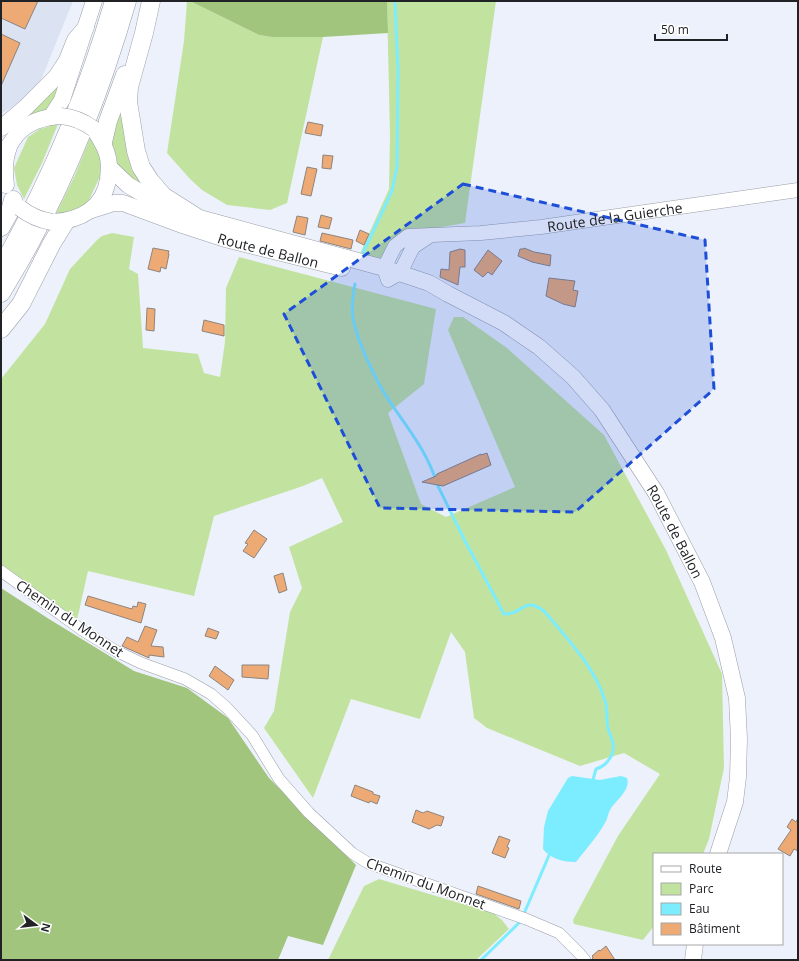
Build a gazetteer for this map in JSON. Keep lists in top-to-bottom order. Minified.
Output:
{"streets":{"main road":["Route de Ballon"],"street":["Route de la Guierche","Chemin du Monnet"]},"crossings":[["Route de la Guierche","Route de Ballon"]],"legend":["Route","Parc","Eau","Bâtiment"],"scale_bar":"50 m","north":"right"}
